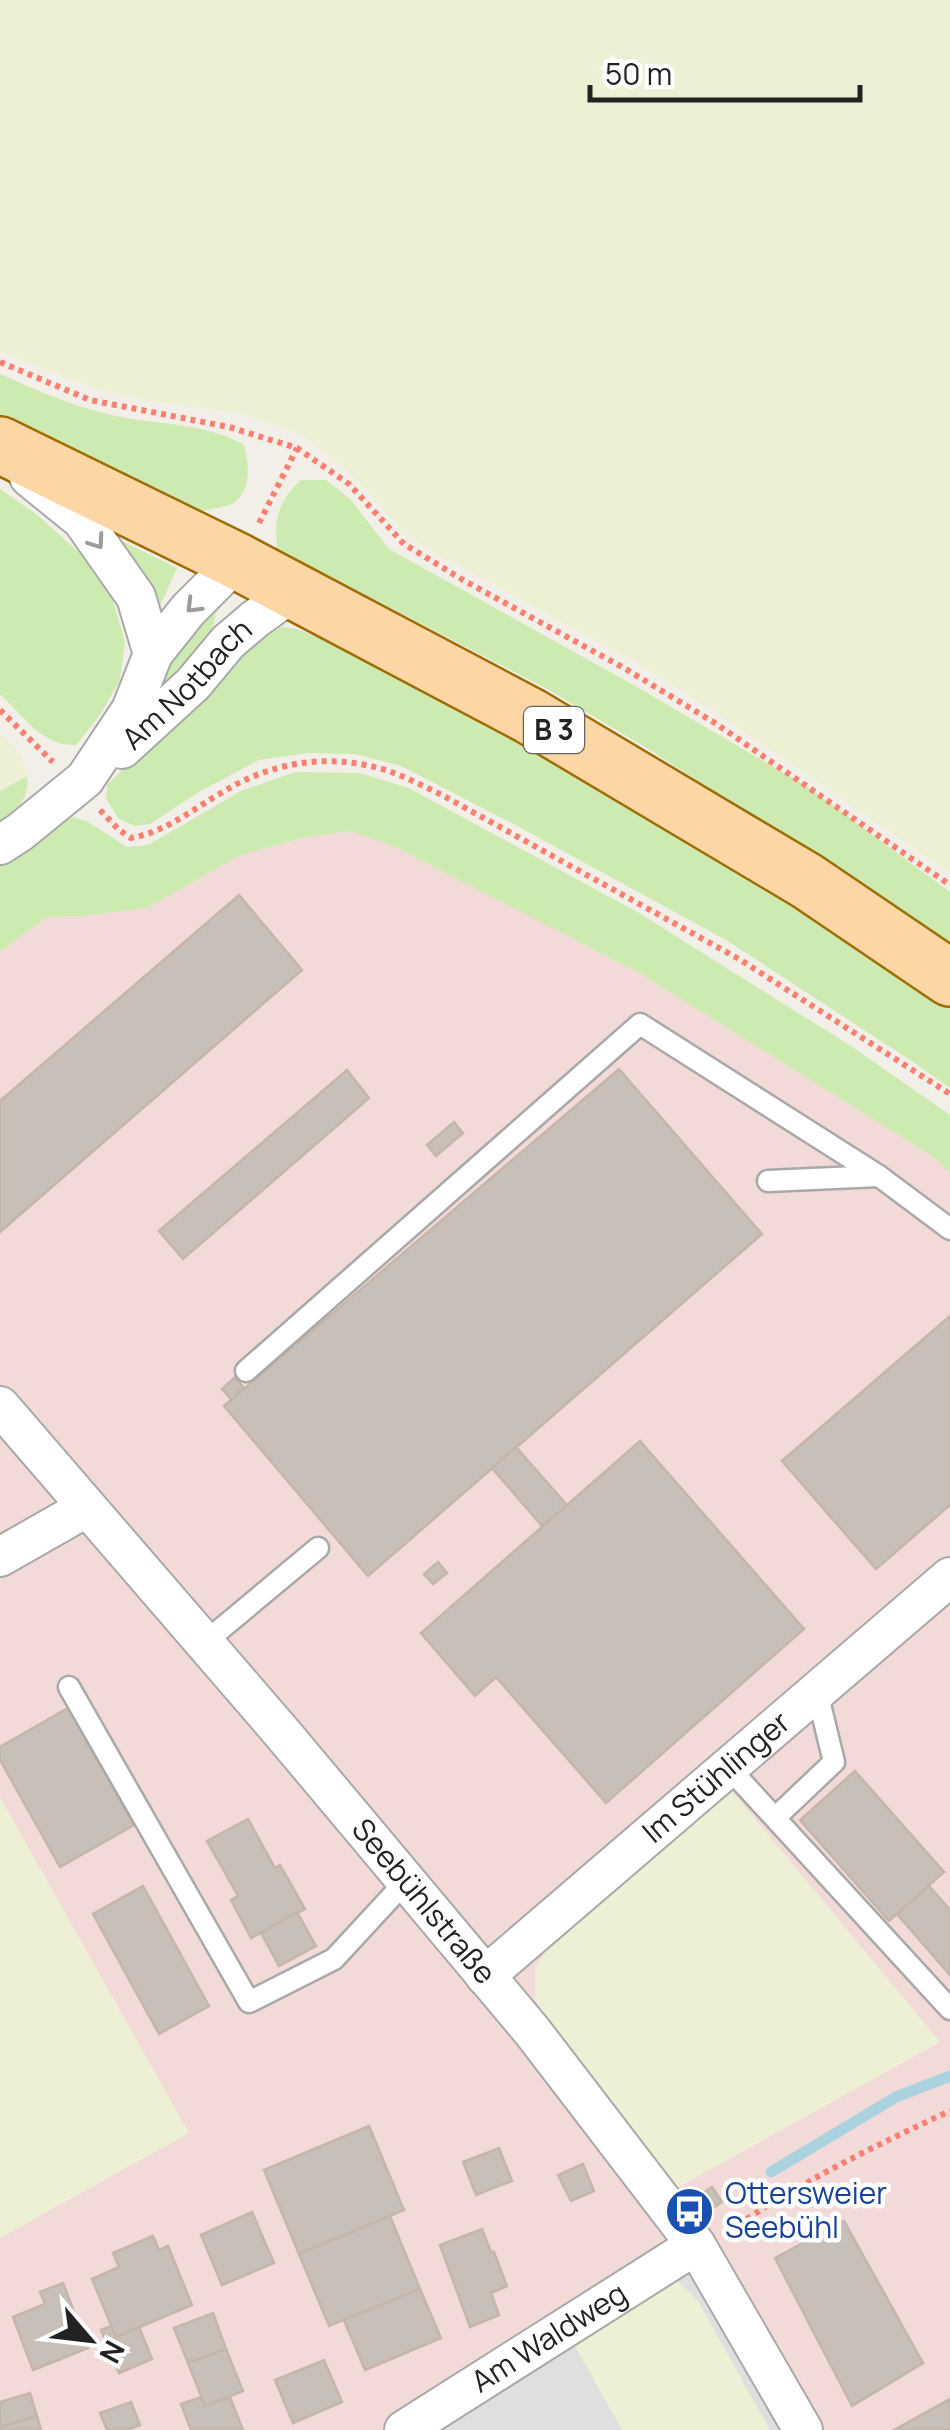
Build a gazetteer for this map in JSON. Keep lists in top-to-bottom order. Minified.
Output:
{"streets":{"main road":["B 3"],"street":["Am Notbach","Im Stühlinger","Seebühlstraße","Am Waldweg"]},"crossings":[["Am Notbach","B 3"],["Im Stühlinger","Seebühlstraße"],["Seebühlstraße","Am Waldweg"]],"places":{"bus stop":["Ottersweier Seebühl"]},"scale_bar":"50 m","north":"bottom right"}
